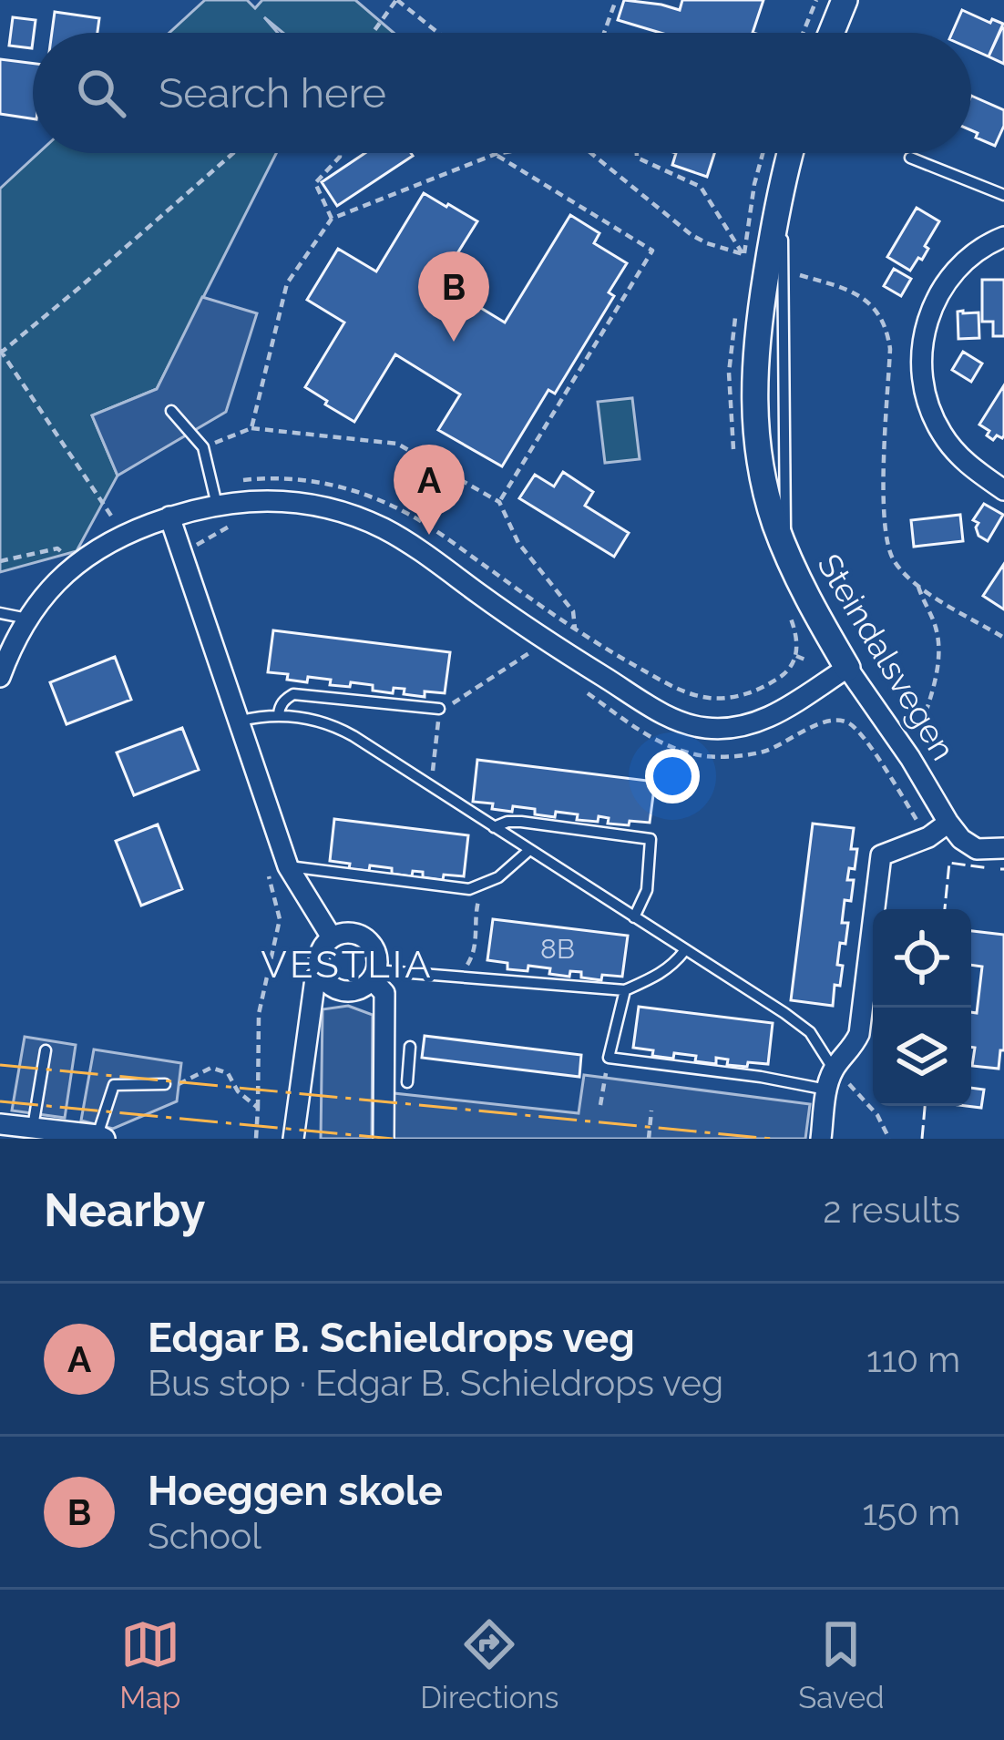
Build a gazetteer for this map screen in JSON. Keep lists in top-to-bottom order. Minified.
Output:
{"streets":{"street":["Steindalsvegen"]},"districts":["VESTLIA"],"house_numbers":["8B"],"page":{"search":"Search here","pins":["B","A"],"heading":["Nearby","2 results"],"list":[{"mark":"A","name":"Edgar B. Schieldrops veg","note":"Bus stop · Edgar B. Schieldrops veg","value":"110 m"},{"mark":"B","name":"Hoeggen skole","note":"School","value":"150 m"}],"nav":["Map","Directions","Saved"]}}
